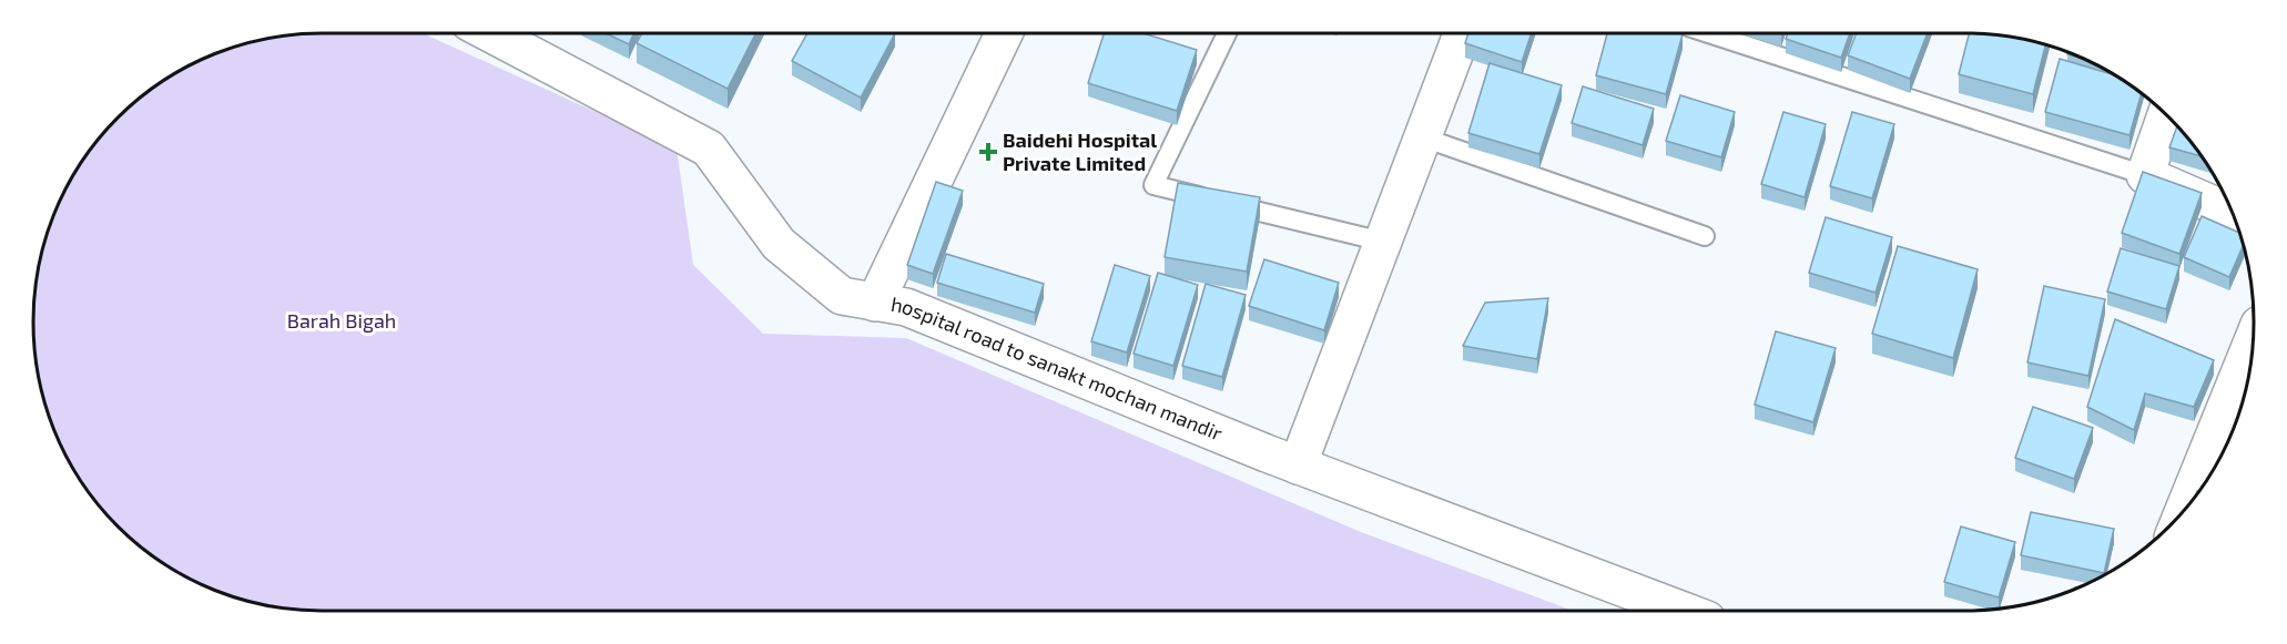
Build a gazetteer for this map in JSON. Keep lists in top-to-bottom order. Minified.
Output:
{"streets":{"street":["hospital road to sanakt mochan mandir"]},"parks":["Barah Bigah"],"places":{"health":["Baidehi Hospital Private Limited"]}}
